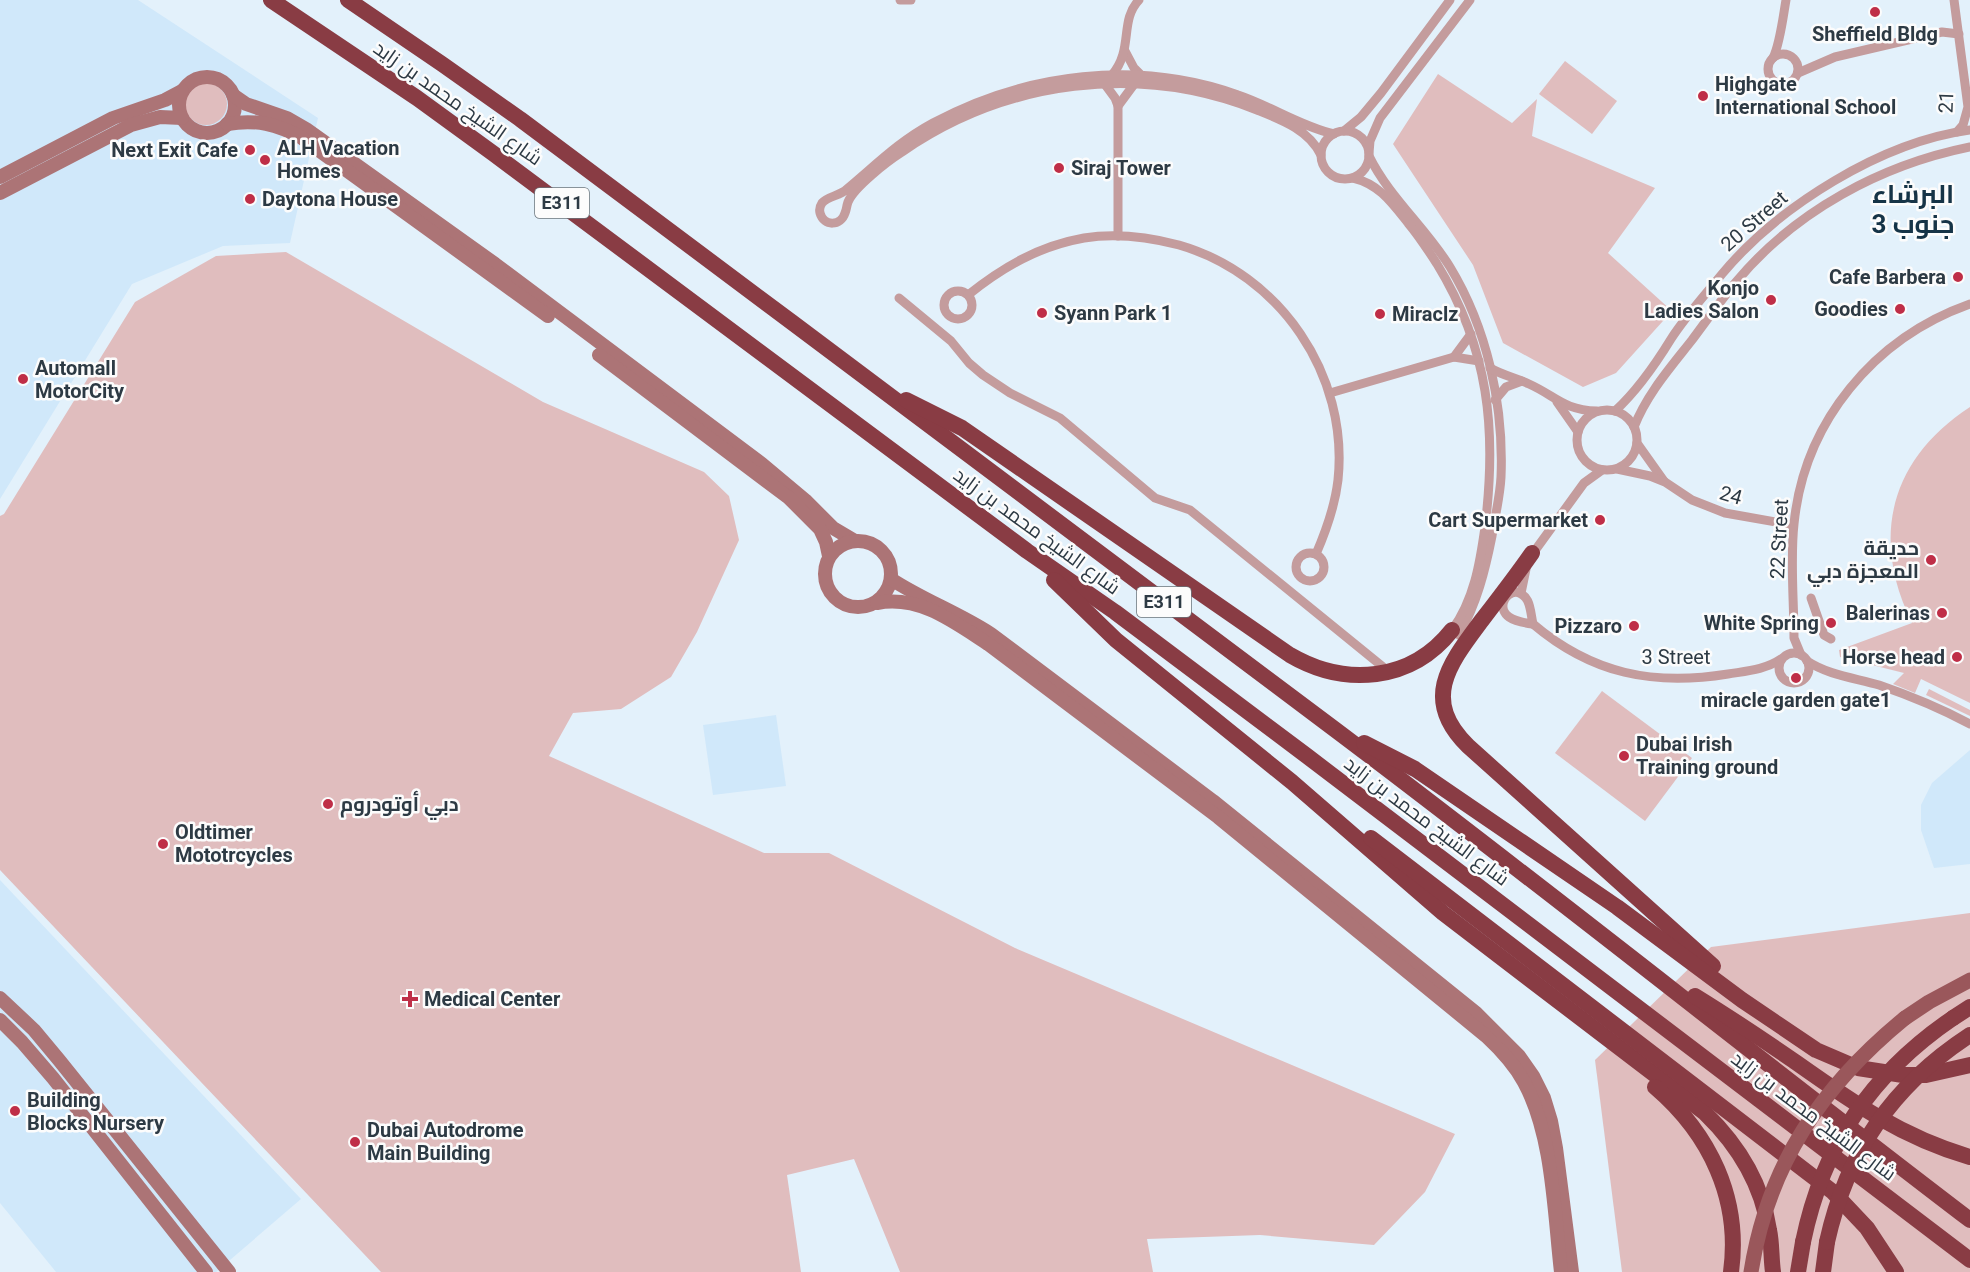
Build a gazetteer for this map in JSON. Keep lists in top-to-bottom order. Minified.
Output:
{"streets":{"highway":["شارع الشيخ محمد بن زايد","E311"],"street":["21","20 Street","24","22 Street","3 Street"]},"crossings":[["21","20 Street"],["20 Street","24"],["24","22 Street"],["22 Street","3 Street"]],"districts":["البرشاء جنوب 3"],"places":{"other":["Sheffield Bldg","Highgate International School","Next Exit Cafe","ALH Vacation Homes","Siraj Tower","Daytona House","Cafe Barbera","Konjo Ladies Salon","Goodies","Syann Park 1","Miraclz","Automall MotorCity","Cart Supermarket","حديقة المعجزة دبي","Balerinas","White Spring","Pizzaro","Horse head","miracle garden gate1","Dubai Irish Training ground","دبي أوتودروم","Oldtimer Mototrcycles","Building Blocks Nursery","Dubai Autodrome Main Building"],"health":["Medical Center"]}}
